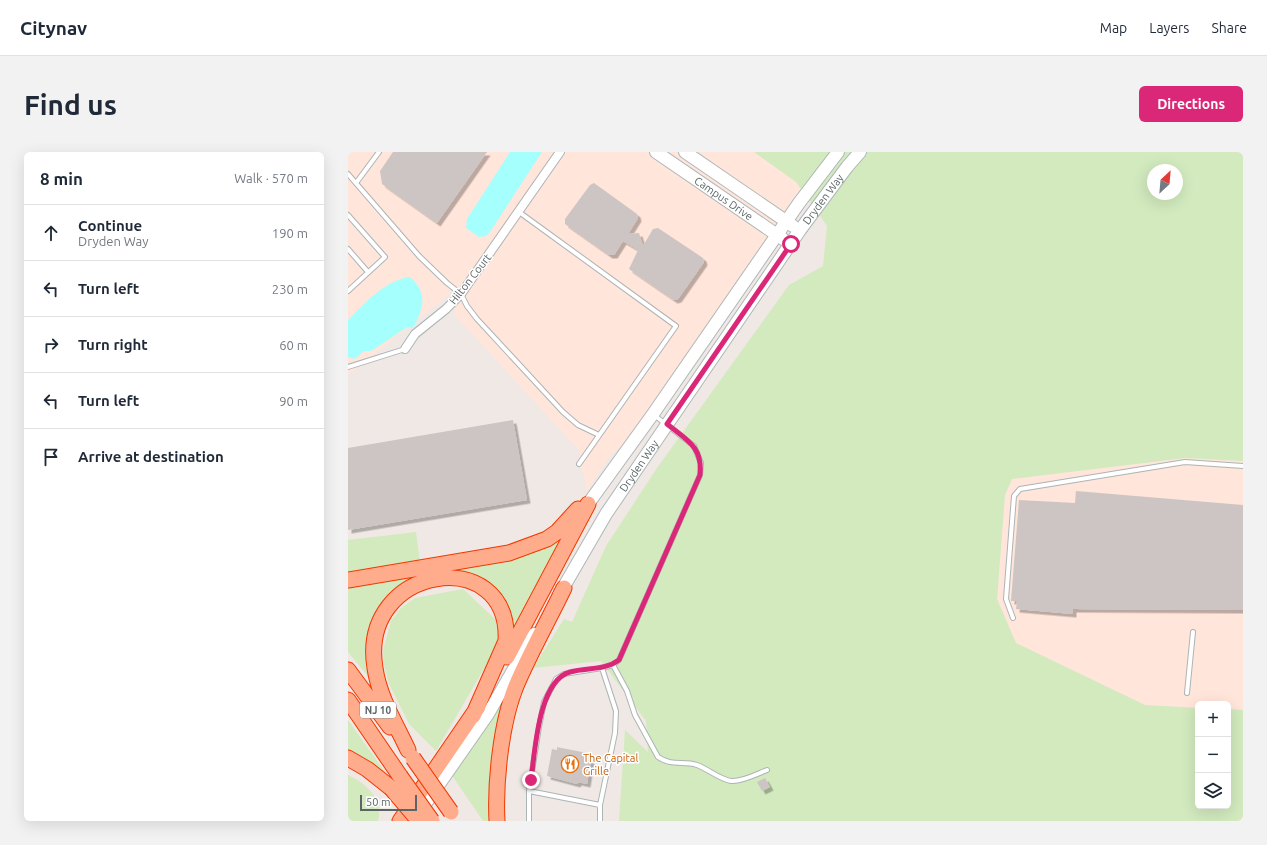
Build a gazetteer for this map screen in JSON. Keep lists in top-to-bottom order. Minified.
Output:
{"streets":{"highway":["NJ 10"],"street":["Campus Drive","Dryden Way","Hilton Court"]},"crossings":[["Campus Drive","Dryden Way"]],"places":{"restaurant":["The Capital Grille"]},"scale_bar":"50 m","north":"top right","page":{"header":"Citynav","nav":["Map","Layers","Share"],"buttons":"Directions","title":"Find us","heading":["8 min","Walk · 570 m"],"list":[["Continue","Dryden Way","190 m"],["Turn left","230 m"],["Turn right","60 m"],["Turn left","90 m"],"Arrive at destination"],"map_buttons":["+","−"],"scale":"50 m"}}
